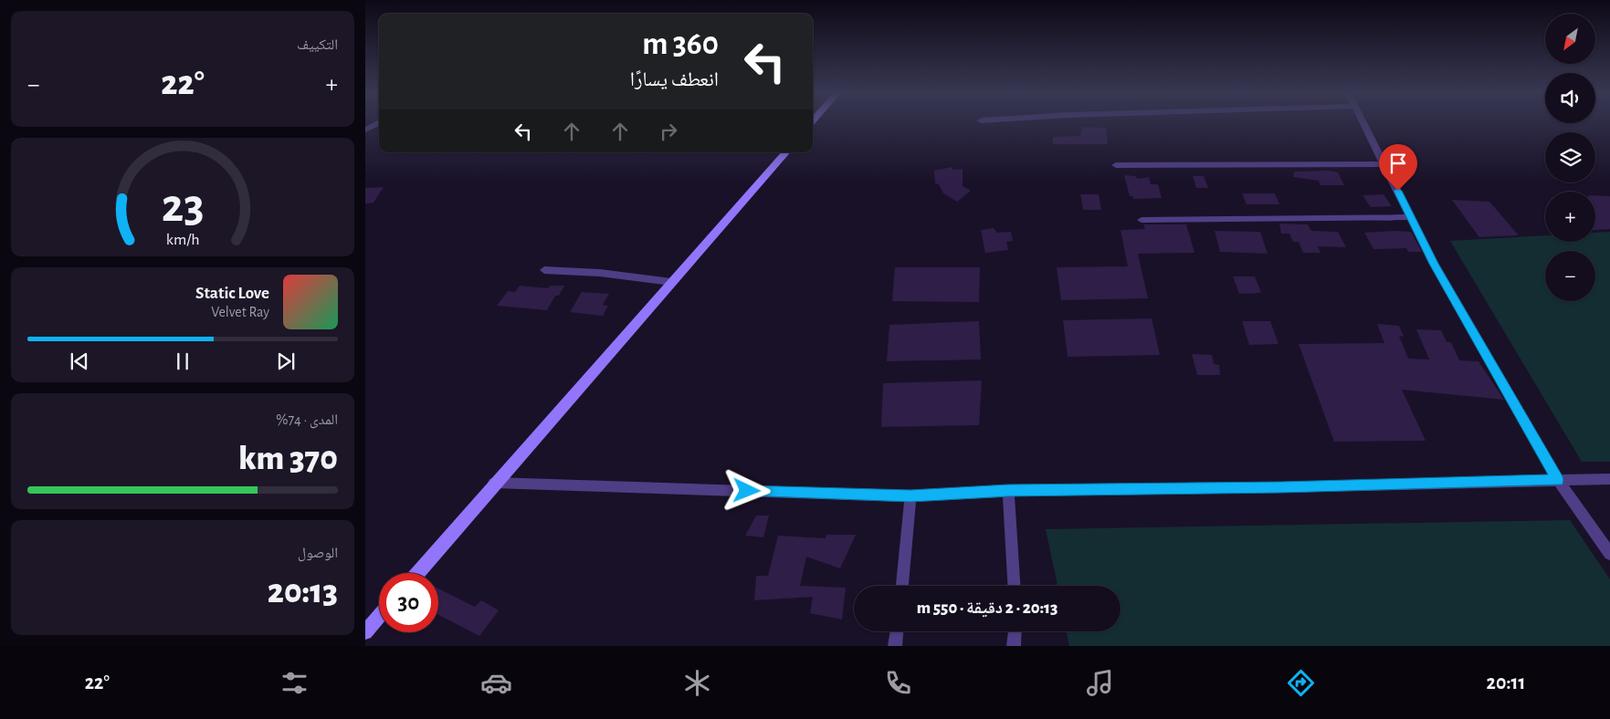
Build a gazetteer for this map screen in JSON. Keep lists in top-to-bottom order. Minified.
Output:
{"north":"bottom left","page":{"tile":["التكييف",["المدى · 74%","370 km"],["الوصول","20:13"]],"map_buttons":["+","−"],"turn":["360 m","انعطف يسارًا"],"heat":["−","22°","+"],"song":["Static Love","Velvet Ray"],"limit":"30","trip":"20:13 · 2 دقيقة · 550 m","tabs":["20:11","22°"],"gauge":["23","km/h"]}}
